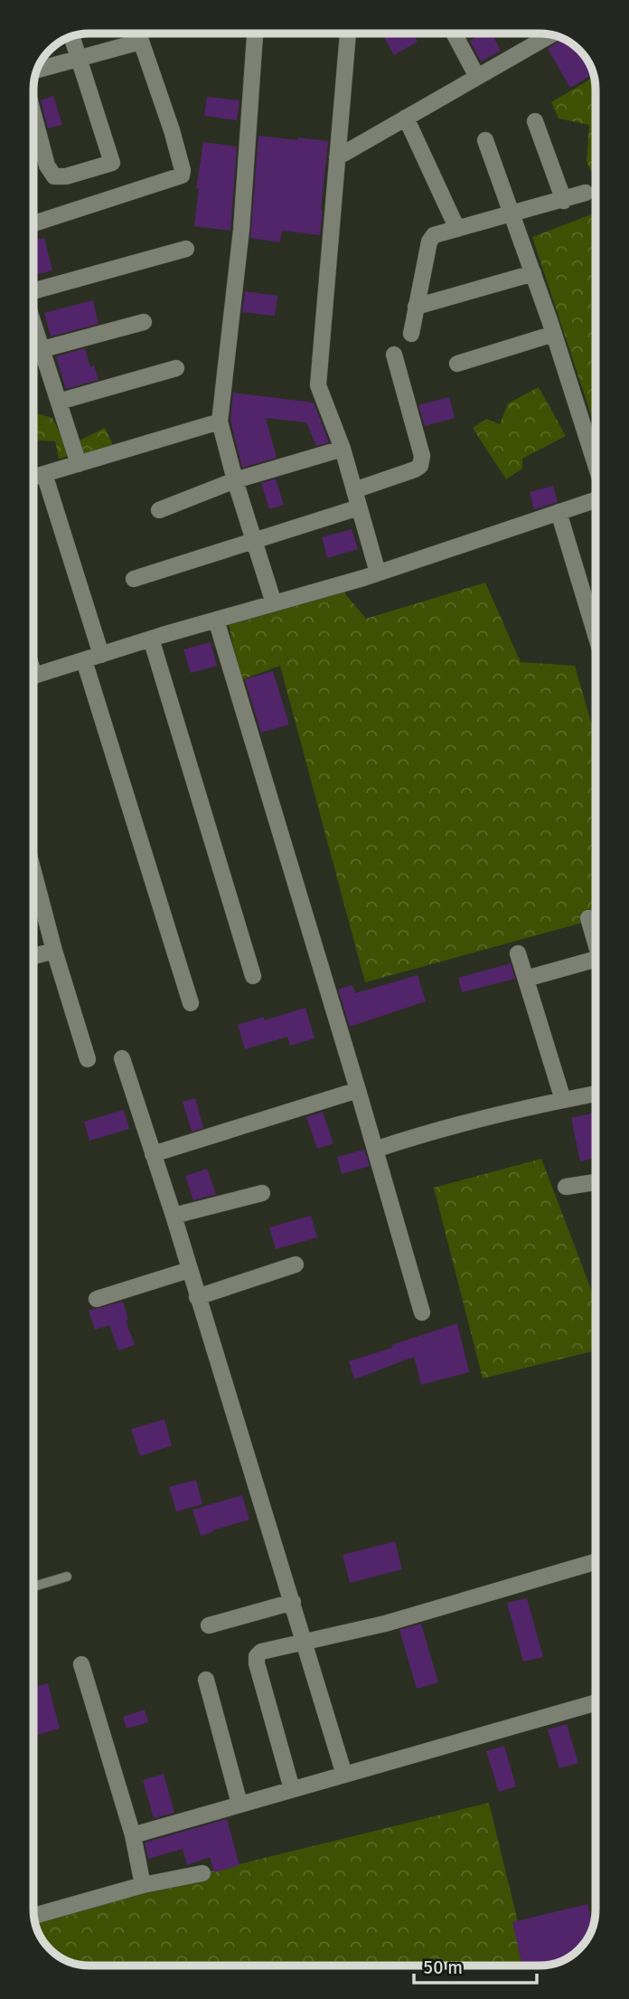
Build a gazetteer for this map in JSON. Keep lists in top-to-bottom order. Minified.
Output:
{"scale_bar":"50 m"}
